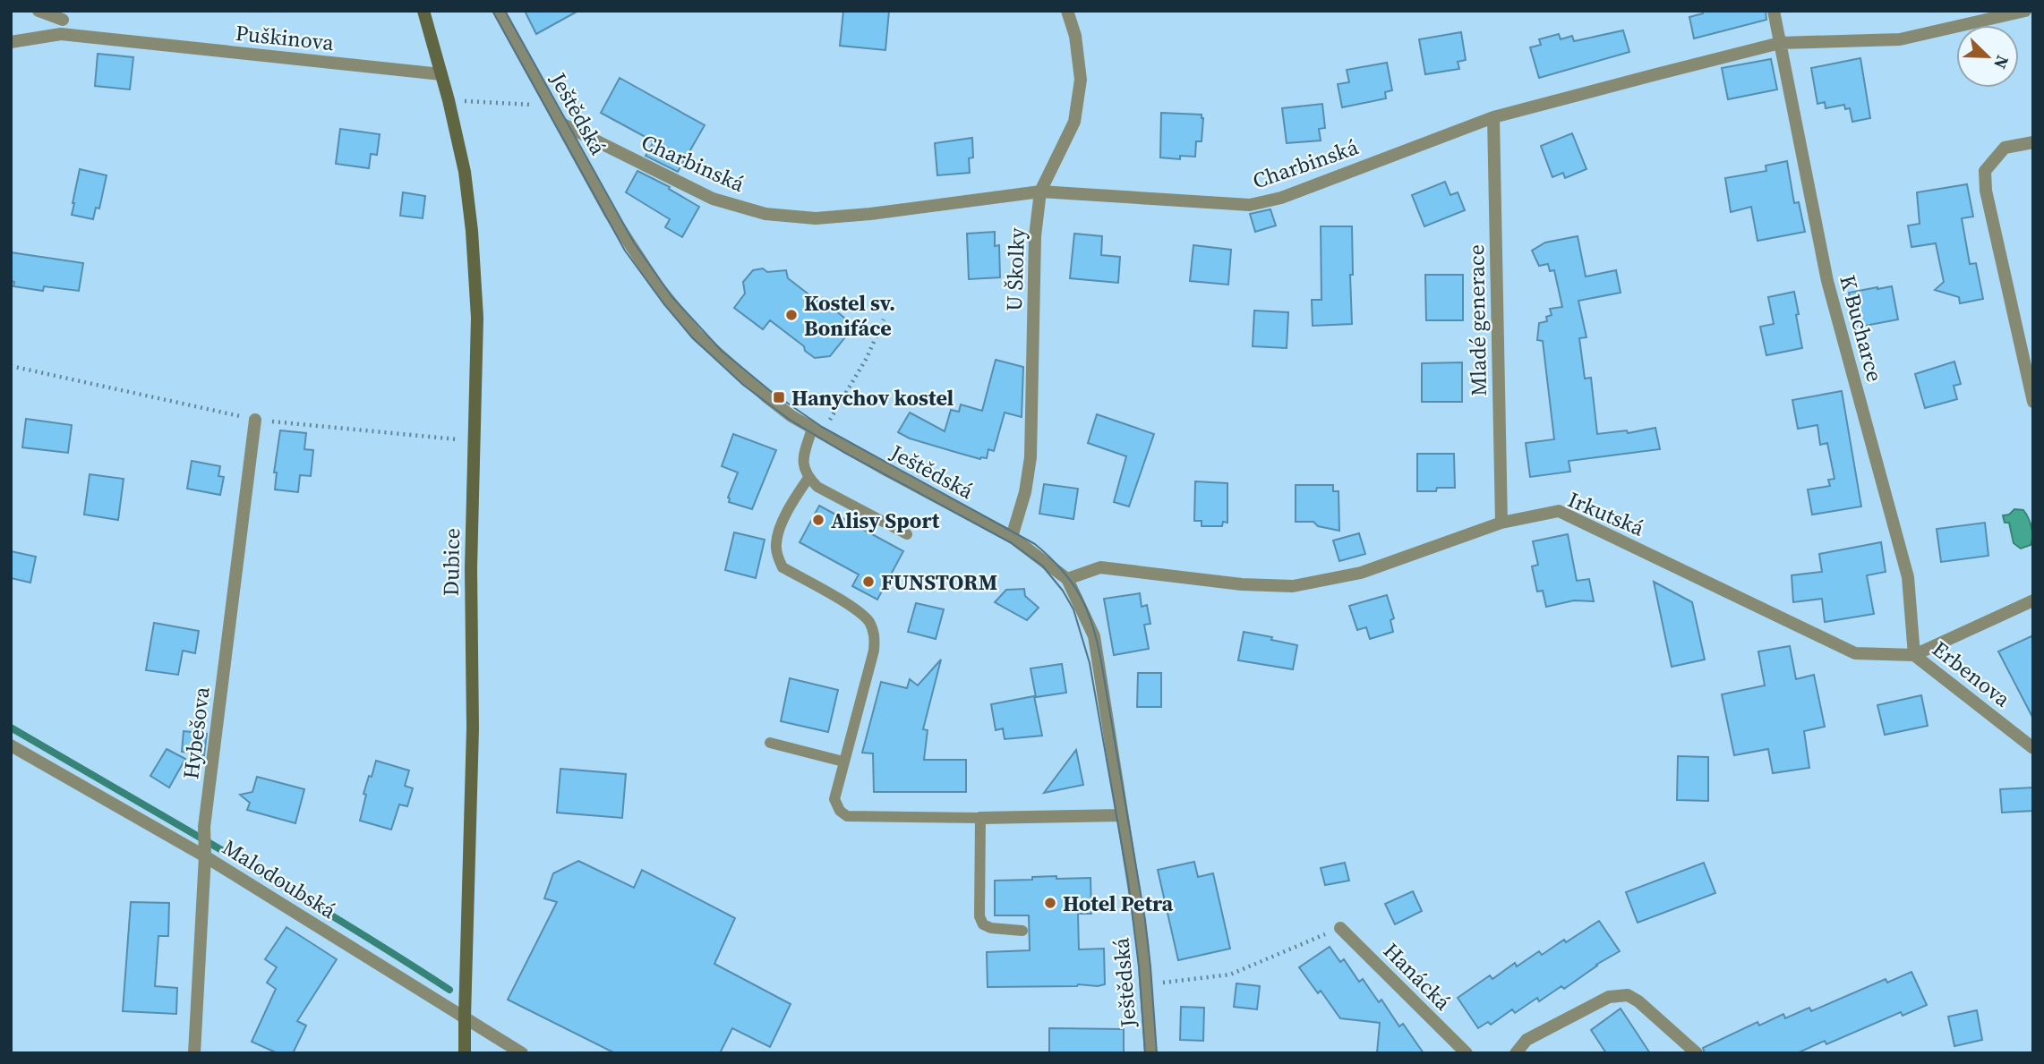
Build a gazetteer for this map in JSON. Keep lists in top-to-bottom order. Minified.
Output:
{"streets":{"street":["Puškinova","Ještědská","Charbinská","U Školky","Mladé generace","K Bucharce","Irkutská","Dubice","Erbenova","Hybešova","Malodoubská","Hanácká"]},"crossings":[["Puškinova","Dubice"],["Ještědská","Charbinská"],["Ještědská","U Školky"],["Ještědská","Irkutská"],["Charbinská","U Školky"],["Charbinská","Mladé generace"],["Charbinská","K Bucharce"],["Mladé generace","Irkutská"],["K Bucharce","Irkutská"],["K Bucharce","Erbenova"],["Irkutská","Erbenova"],["Dubice","Malodoubská"],["Hybešova","Malodoubská"]],"places":{"other":["Kostel sv. Bonifáce","Alisy Sport","FUNSTORM","Hotel Petra"],"transit":["Hanychov kostel"]},"north":"bottom right"}
